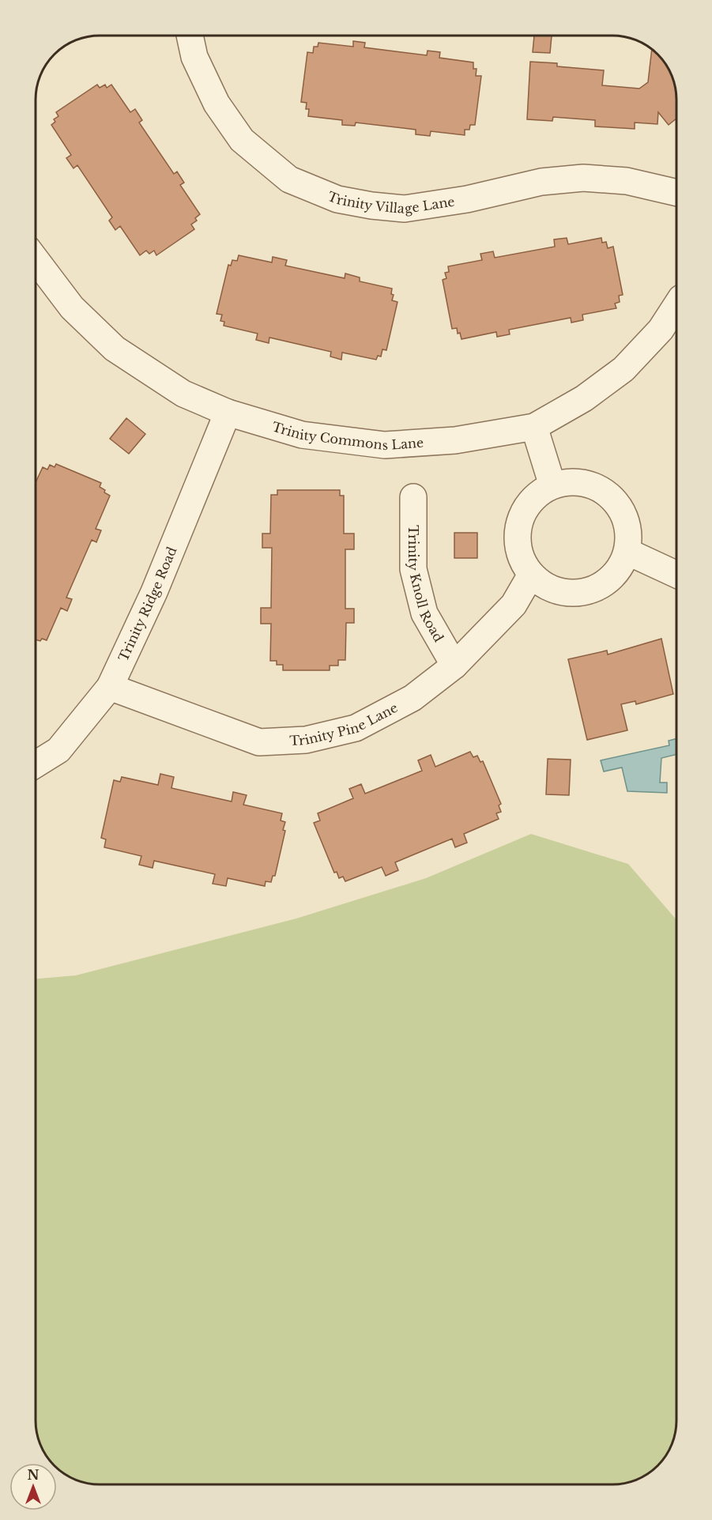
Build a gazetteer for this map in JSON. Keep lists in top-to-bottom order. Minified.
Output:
{"streets":{"street":["Trinity Village Lane","Trinity Commons Lane","Trinity Knoll Road","Trinity Ridge Road","Trinity Pine Lane"]},"crossings":[["Trinity Commons Lane","Trinity Ridge Road"],["Trinity Knoll Road","Trinity Pine Lane"],["Trinity Ridge Road","Trinity Pine Lane"]],"north":"top"}
